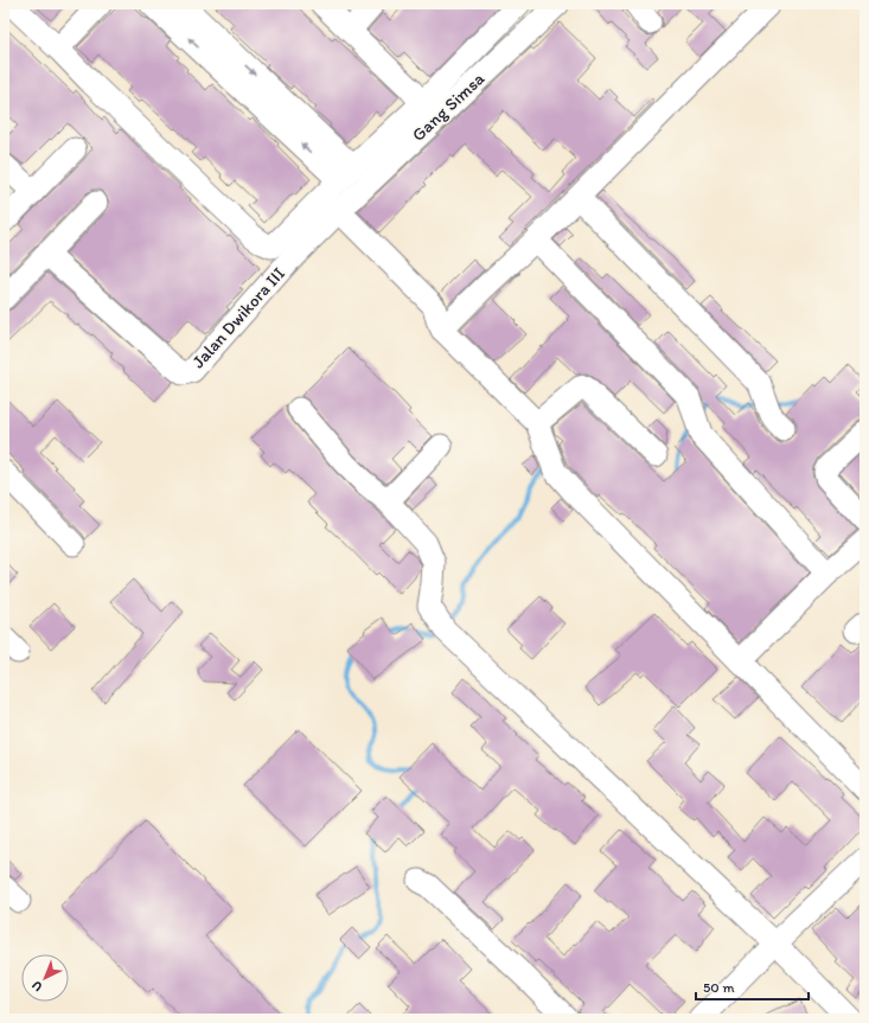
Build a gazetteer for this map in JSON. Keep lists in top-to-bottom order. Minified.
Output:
{"streets":{"street":["Gang Simsa","Jalan Dwikora III"]},"crossings":[["Gang Simsa","Jalan Dwikora III"]],"scale_bar":"50 m","north":"bottom left"}
